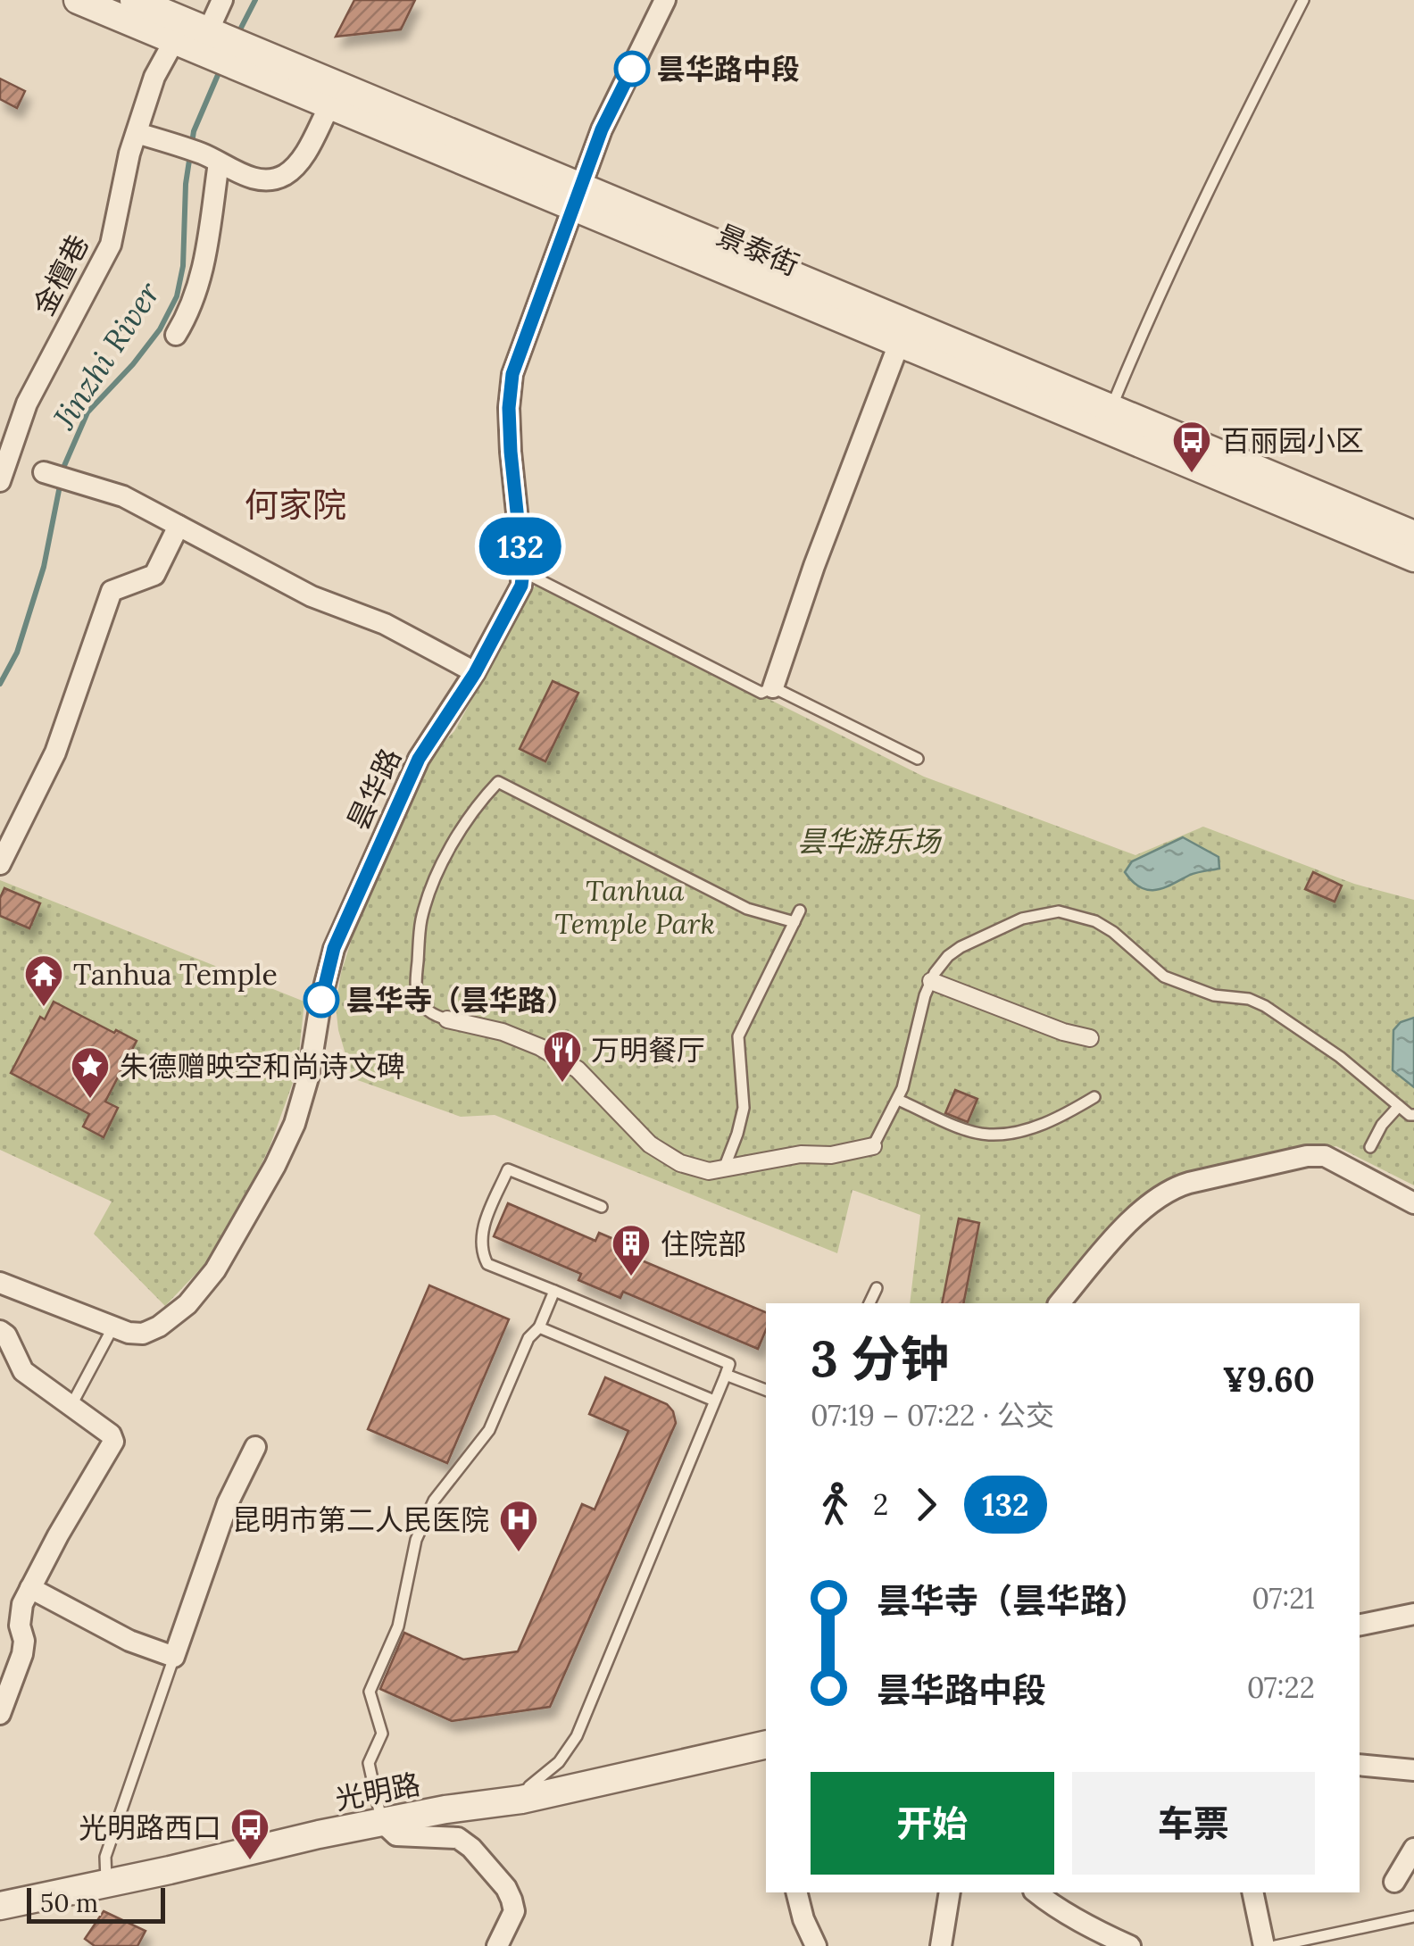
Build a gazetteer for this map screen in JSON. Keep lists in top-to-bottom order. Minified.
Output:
{"streets":{"street":["景泰街","金檀巷","昙华路","光明路"]},"crossings":[["景泰街","金檀巷"],["景泰街","昙华路"]],"districts":["何家院"],"water":["Jinzhi River"],"parks":["昙华游乐场","Tanhua Temple Park"],"places":{"other":["昙华路中段","昙华寺（昙华路）"],"bus stop":["百丽园小区","光明路西口"],"temple":["Tanhua Temple"],"restaurant":["万明餐厅"],"place":["朱德赠映空和尚诗文碑"],"building":["住院部"],"hospital":["昆明市第二人民医院"]},"lines":["bus line 132"],"scale_bar":"50 m","page":{"on_map":"132","heading":["3 分钟","07:19 – 07:22 · 公交","¥9.60"],"legs":["2","132"],"list":[{"name":"昙华寺（昙华路）","value":"07:21"},{"name":"昙华路中段","value":"07:22"}],"buttons":["开始","车票"],"scale":"50 m"}}
